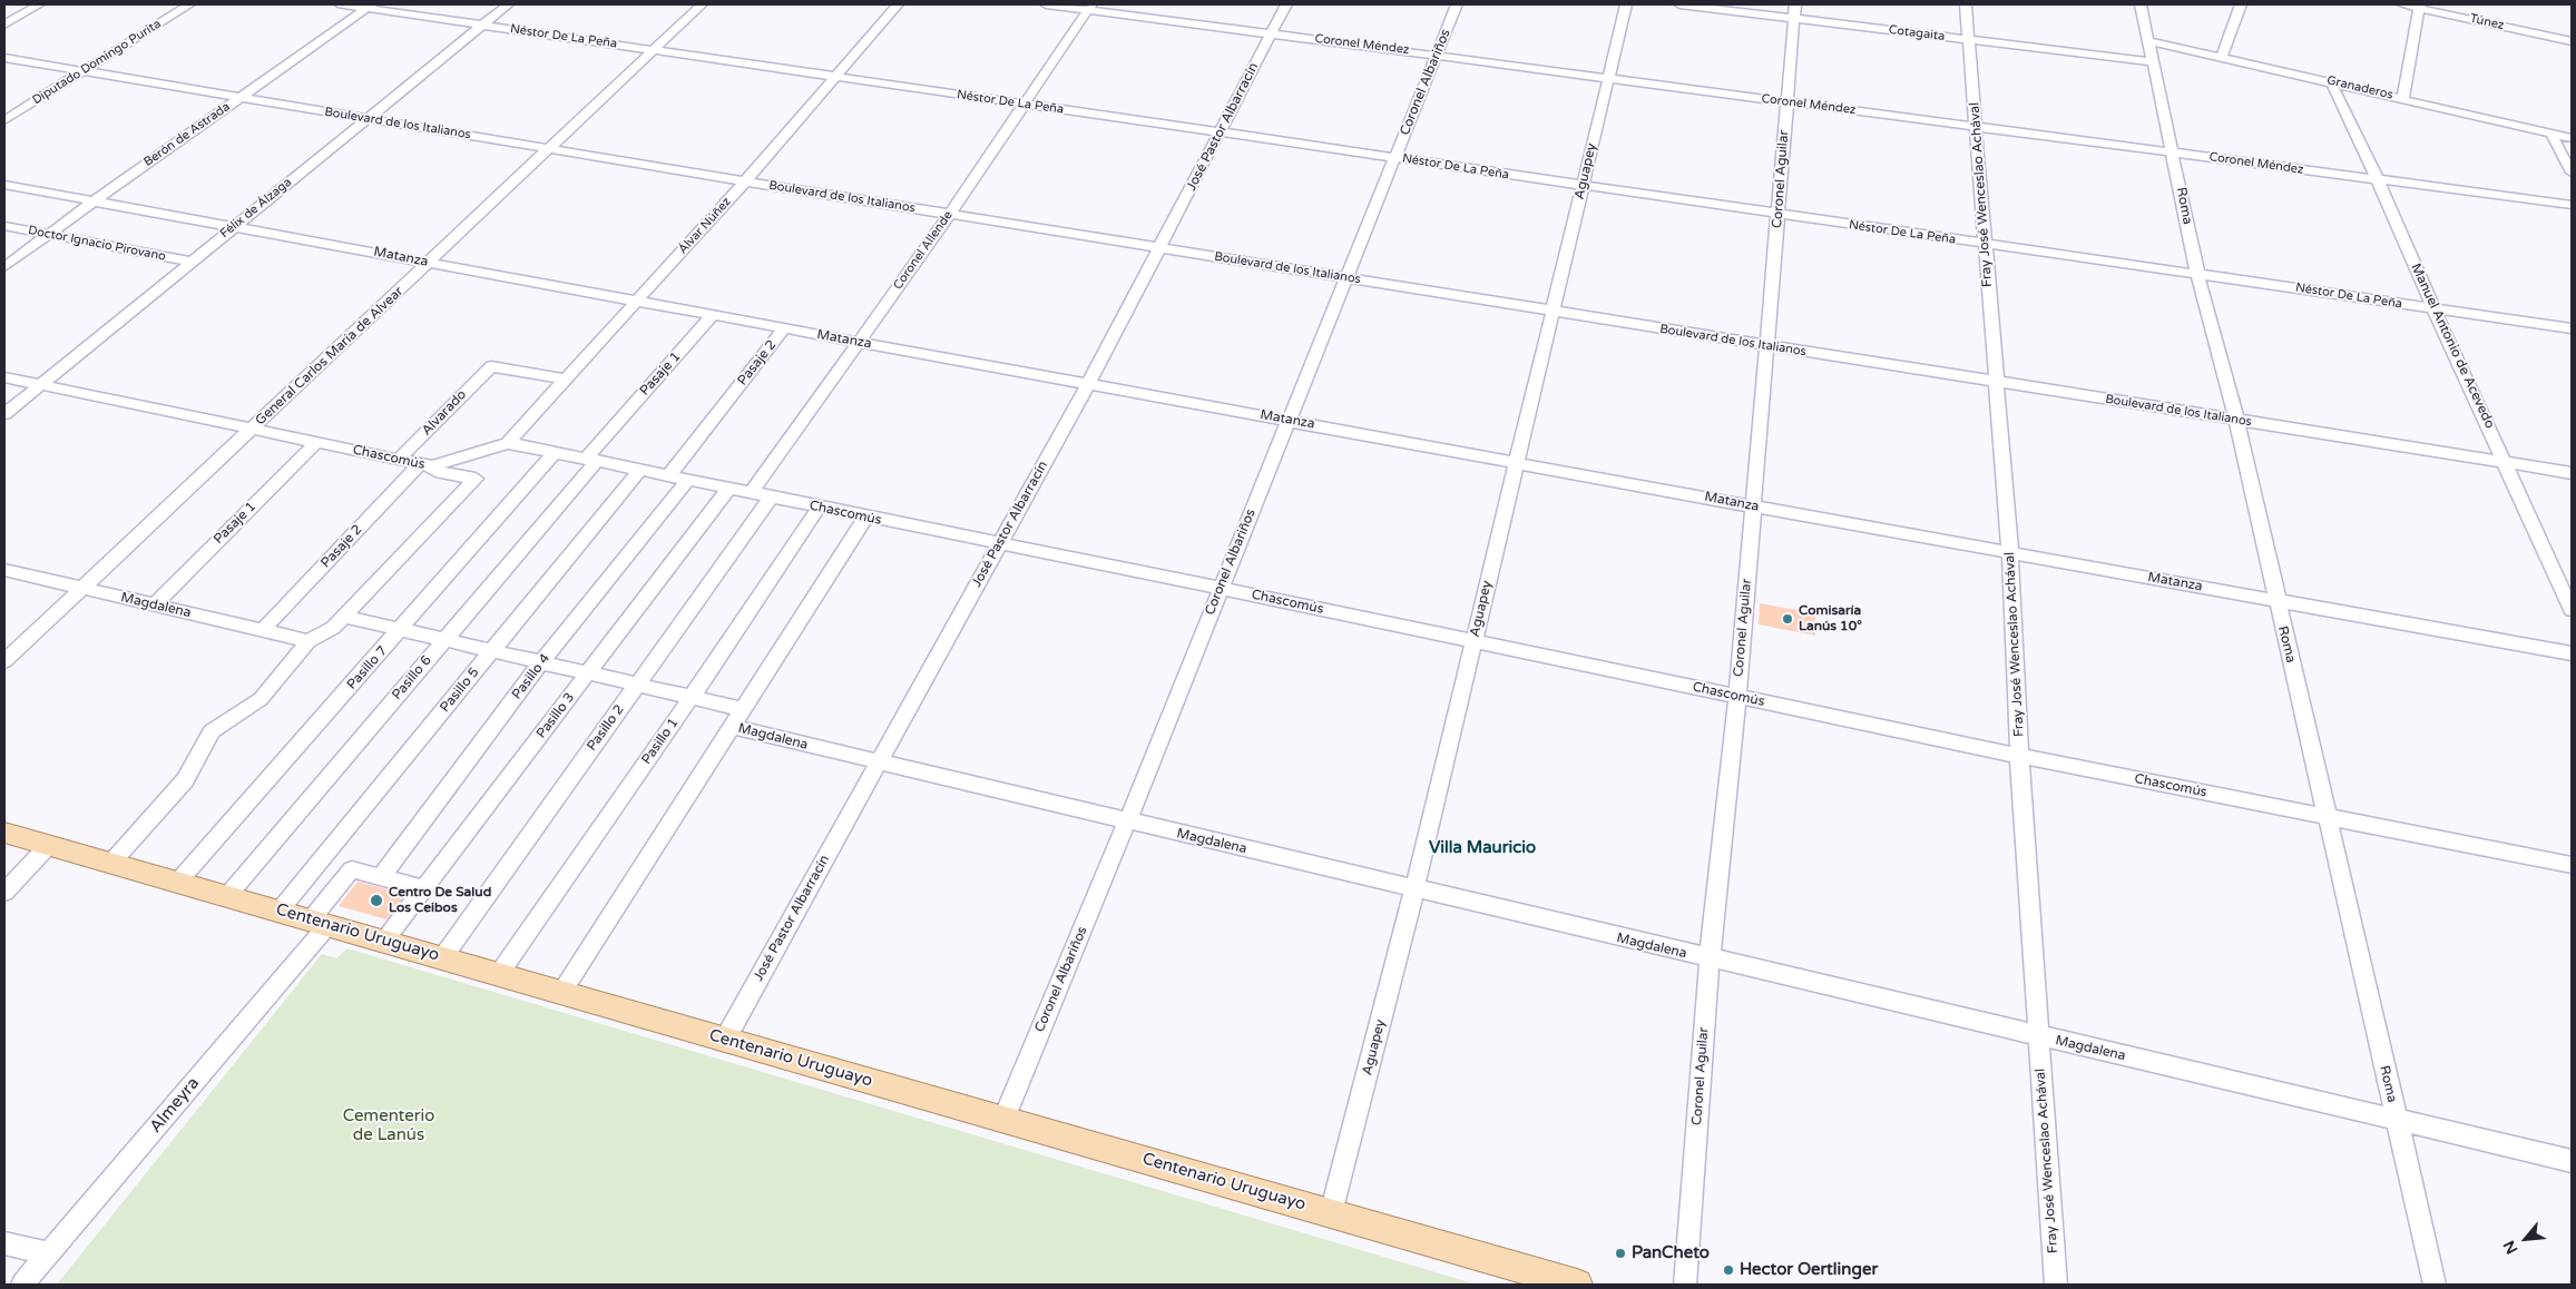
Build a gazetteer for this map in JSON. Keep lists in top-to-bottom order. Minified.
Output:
{"streets":{"main road":["Centenario Uruguayo"],"street":["Túnez","Cotagaita","Néstor De La Peña","Coronel Méndez","Diputado Domingo Purita","Coronel Albariños","Granaderos","Boulevard de los Italianos","José Pastor Albarracín","Berón de Astrada","Aguapey","Coronel Aguilar","Fray José Wenceslao Achával","Roma","Félix de Álzaga","Álvar Núñez","Doctor Ignacio Pirovano","Coronel Allende","Matanza","Manuel Antonio de Acevedo","General Carlos María de Alvear","Pasaje 2","Pasaje 1","Alvarado","Chascomús","Magdalena","Pasillo 7","Pasillo 4","Pasillo 6","Pasillo 5","Pasillo 3","Pasillo 2","Pasillo 1","Almeyra"]},"crossings":[["Cotagaita","Coronel Aguilar"],["Cotagaita","Fray José Wenceslao Achával"],["Cotagaita","Roma"],["Néstor De La Peña","Coronel Albariños"],["Néstor De La Peña","José Pastor Albarracín"],["Néstor De La Peña","Berón de Astrada"],["Néstor De La Peña","Aguapey"],["Néstor De La Peña","Coronel Aguilar"],["Néstor De La Peña","Fray José Wenceslao Achával"],["Néstor De La Peña","Roma"],["Néstor De La Peña","Félix de Álzaga"],["Néstor De La Peña","Álvar Núñez"],["Néstor De La Peña","Coronel Allende"],["Néstor De La Peña","Manuel Antonio de Acevedo"],["Néstor De La Peña","General Carlos María de Alvear"],["Coronel Méndez","Coronel Albariños"],["Coronel Méndez","José Pastor Albarracín"],["Coronel Méndez","Aguapey"],["Coronel Méndez","Coronel Aguilar"],["Coronel Méndez","Fray José Wenceslao Achával"],["Coronel Méndez","Roma"],["Coronel Méndez","Coronel Allende"],["Coronel Méndez","Manuel Antonio de Acevedo"],["Diputado Domingo Purita","Boulevard de los Italianos"],["Coronel Albariños","Boulevard de los Italianos"],["Coronel Albariños","Matanza"],["Coronel Albariños","Chascomús"],["Coronel Albariños","Magdalena"],["Coronel Albariños","Centenario Uruguayo"],["Granaderos","Roma"],["Granaderos","Manuel Antonio de Acevedo"],["Boulevard de los Italianos","José Pastor Albarracín"],["Boulevard de los Italianos","Berón de Astrada"],["Boulevard de los Italianos","Aguapey"],["Boulevard de los Italianos","Coronel Aguilar"],["Boulevard de los Italianos","Fray José Wenceslao Achával"],["Boulevard de los Italianos","Roma"],["Boulevard de los Italianos","Félix de Álzaga"],["Boulevard de los Italianos","Álvar Núñez"],["Boulevard de los Italianos","Coronel Allende"],["Boulevard de los Italianos","Manuel Antonio de Acevedo"],["Boulevard de los Italianos","General Carlos María de Alvear"],["José Pastor Albarracín","Matanza"],["José Pastor Albarracín","Chascomús"],["José Pastor Albarracín","Magdalena"],["José Pastor Albarracín","Centenario Uruguayo"],["Berón de Astrada","Doctor Ignacio Pirovano"],["Berón de Astrada","Matanza"],["Aguapey","Matanza"],["Aguapey","Chascomús"],["Aguapey","Magdalena"],["Aguapey","Centenario Uruguayo"],["Coronel Aguilar","Matanza"],["Coronel Aguilar","Chascomús"],["Coronel Aguilar","Magdalena"],["Fray José Wenceslao Achával","Matanza"],["Fray José Wenceslao Achával","Chascomús"],["Fray José Wenceslao Achával","Magdalena"],["Roma","Matanza"],["Roma","Chascomús"],["Roma","Magdalena"],["Félix de Álzaga","Doctor Ignacio Pirovano"],["Félix de Álzaga","Matanza"],["Félix de Álzaga","Chascomús"],["Álvar Núñez","Matanza"],["Álvar Núñez","Alvarado"],["Álvar Núñez","Chascomús"],["Coronel Allende","Matanza"],["Coronel Allende","Chascomús"],["Matanza","General Carlos María de Alvear"],["Matanza","Pasaje 2"],["Matanza","Pasaje 1"],["General Carlos María de Alvear","Chascomús"],["General Carlos María de Alvear","Magdalena"],["Pasaje 2","Chascomús"],["Pasaje 2","Magdalena"],["Pasaje 1","Chascomús"],["Pasaje 1","Magdalena"],["Pasaje 1","Pasillo 6"],["Alvarado","Chascomús"],["Chascomús","Pasillo 7"],["Chascomús","Pasillo 4"],["Chascomús","Pasillo 6"],["Chascomús","Pasillo 5"],["Chascomús","Pasillo 3"],["Chascomús","Pasillo 2"],["Chascomús","Pasillo 1"],["Magdalena","Pasillo 7"],["Magdalena","Pasillo 4"],["Magdalena","Pasillo 6"],["Magdalena","Pasillo 5"],["Magdalena","Pasillo 3"],["Magdalena","Pasillo 2"],["Magdalena","Pasillo 1"],["Pasillo 7","Centenario Uruguayo"],["Pasillo 4","Almeyra"],["Pasillo 6","Centenario Uruguayo"],["Pasillo 5","Centenario Uruguayo"],["Pasillo 3","Centenario Uruguayo"],["Pasillo 2","Centenario Uruguayo"],["Pasillo 1","Centenario Uruguayo"],["Centenario Uruguayo","Almeyra"]],"districts":["Villa Mauricio"],"parks":["Cementerio de Lanús"],"places":["Comisaría Lanús 10°","Centro De Salud Los Ceibos","PanCheto","Hector Oertlinger"],"north":"bottom left"}
